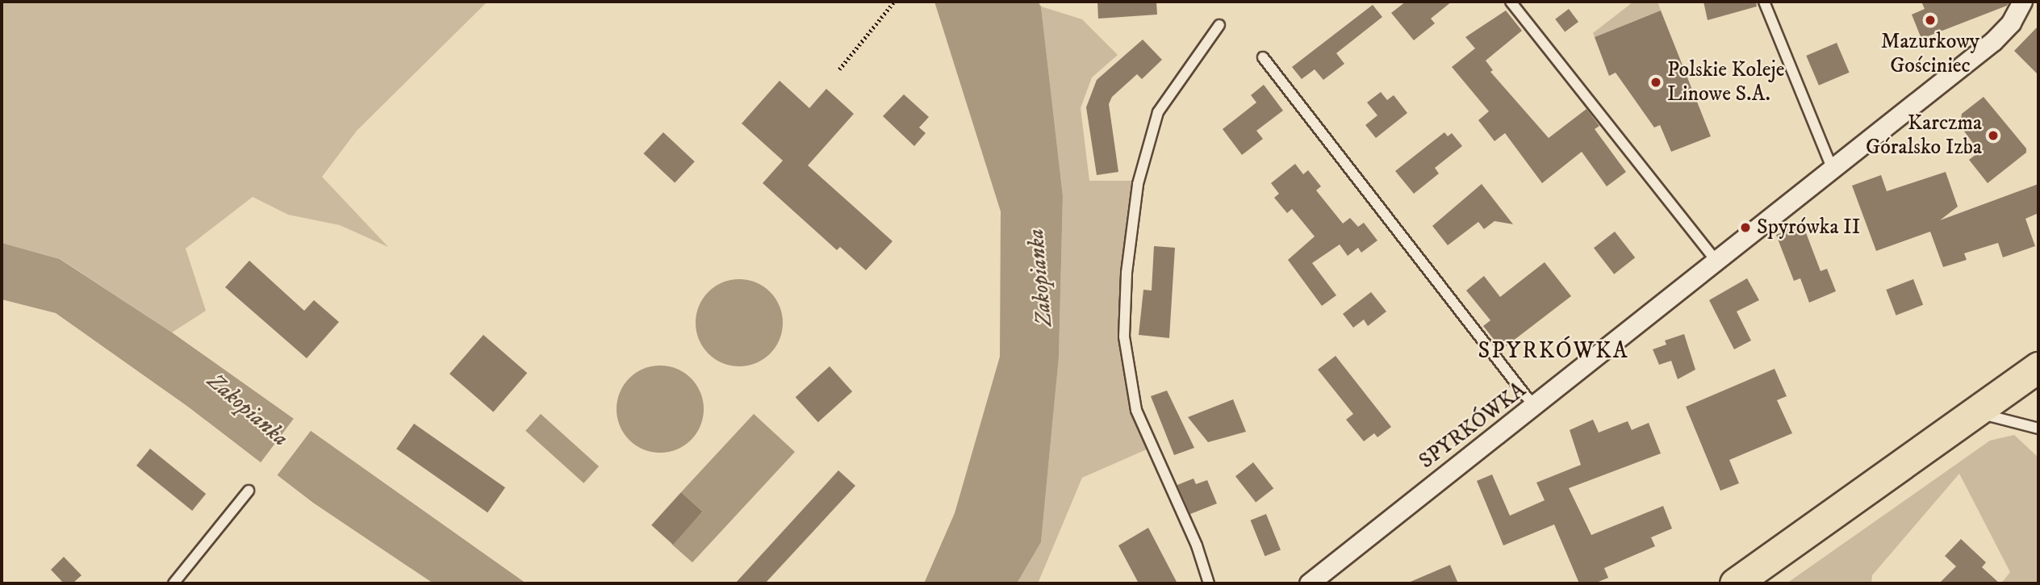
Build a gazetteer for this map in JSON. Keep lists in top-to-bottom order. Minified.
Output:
{"streets":{"street":["SPYRKÓWKA"]},"districts":["SPYRKÓWKA"],"water":["Zakopianka"],"places":["Mazurkowy Gościniec","Polskie Koleje Linowe S.A.","Karczma Góralsko Izba","Spyrówka II"]}
